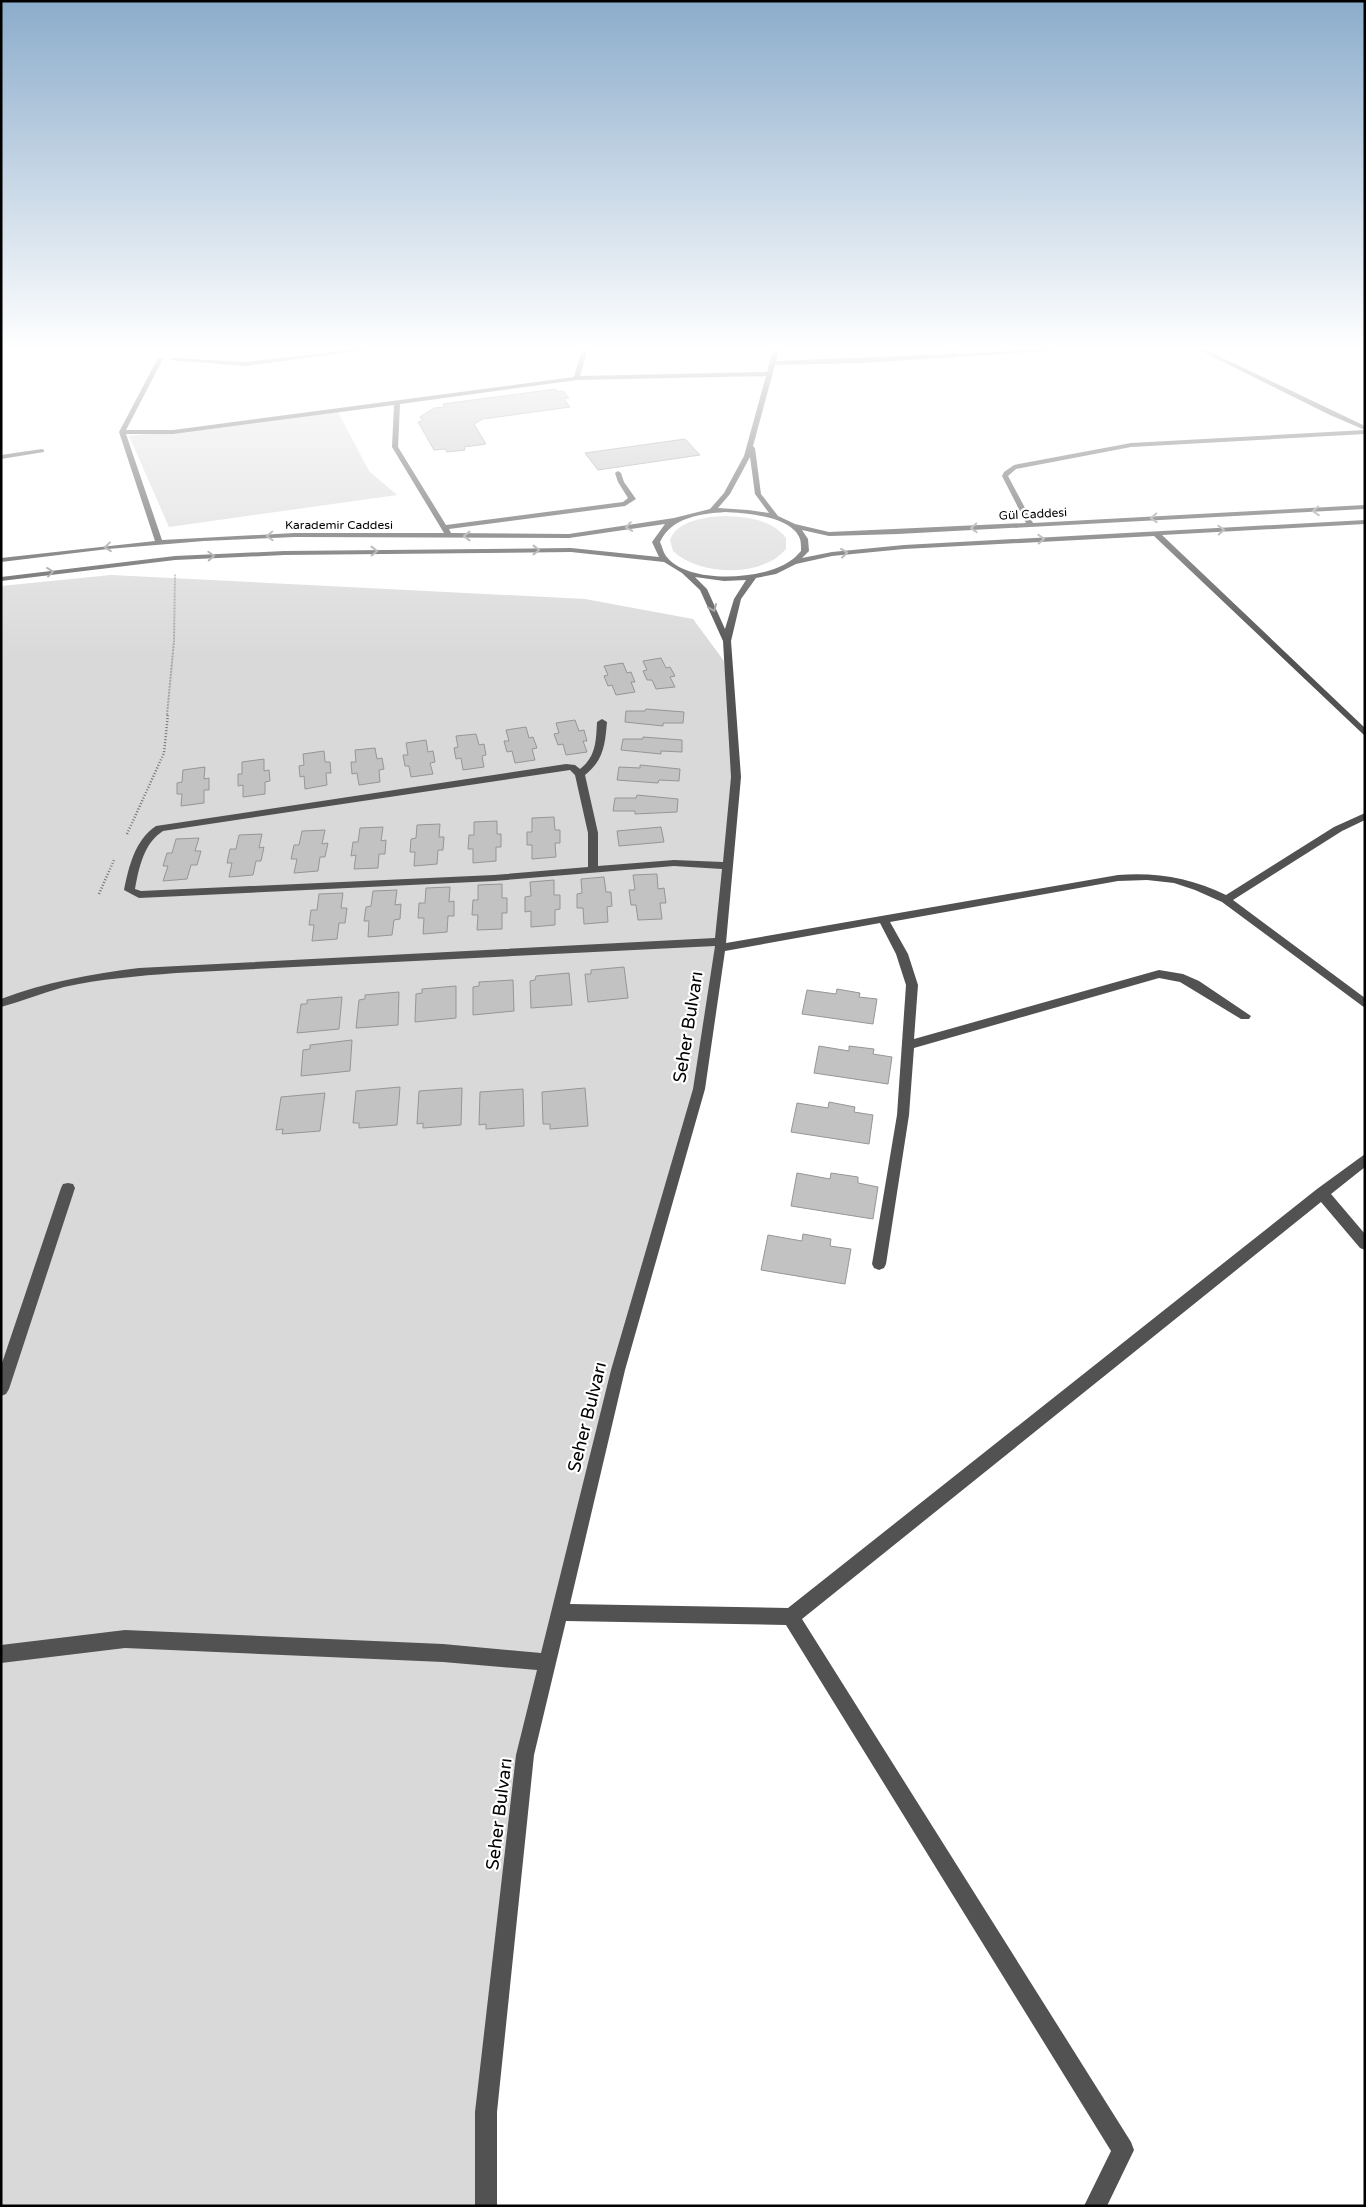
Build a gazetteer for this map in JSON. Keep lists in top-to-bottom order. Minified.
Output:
{"streets":{"street":["Gül Caddesi","Karademir Caddesi","Seher Bulvarı"]},"crossings":[["Gül Caddesi","Karademir Caddesi"],["Gül Caddesi","Seher Bulvarı"]]}
